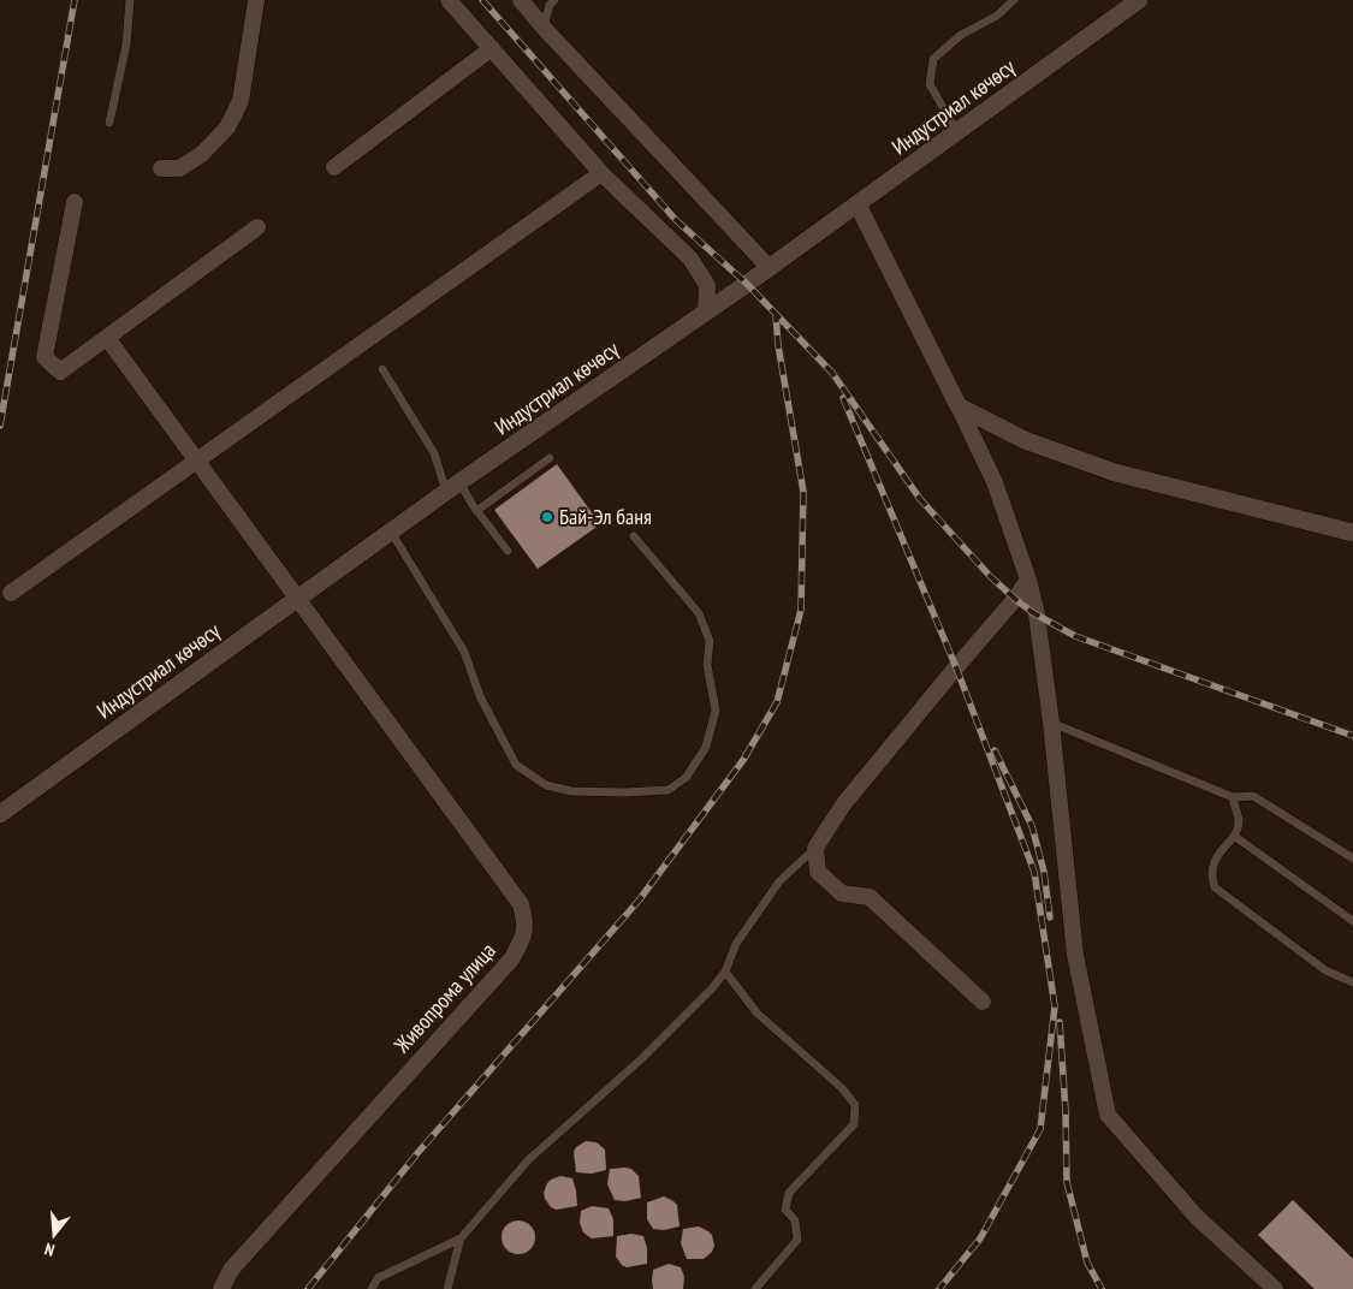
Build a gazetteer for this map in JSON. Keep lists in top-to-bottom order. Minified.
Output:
{"streets":{"main road":["Индустриал көчөсү"],"street":["Живопрома улица"]},"crossings":[["Индустриал көчөсү","Живопрома улица"]],"places":["Бай-Эл баня"],"north":"bottom"}
